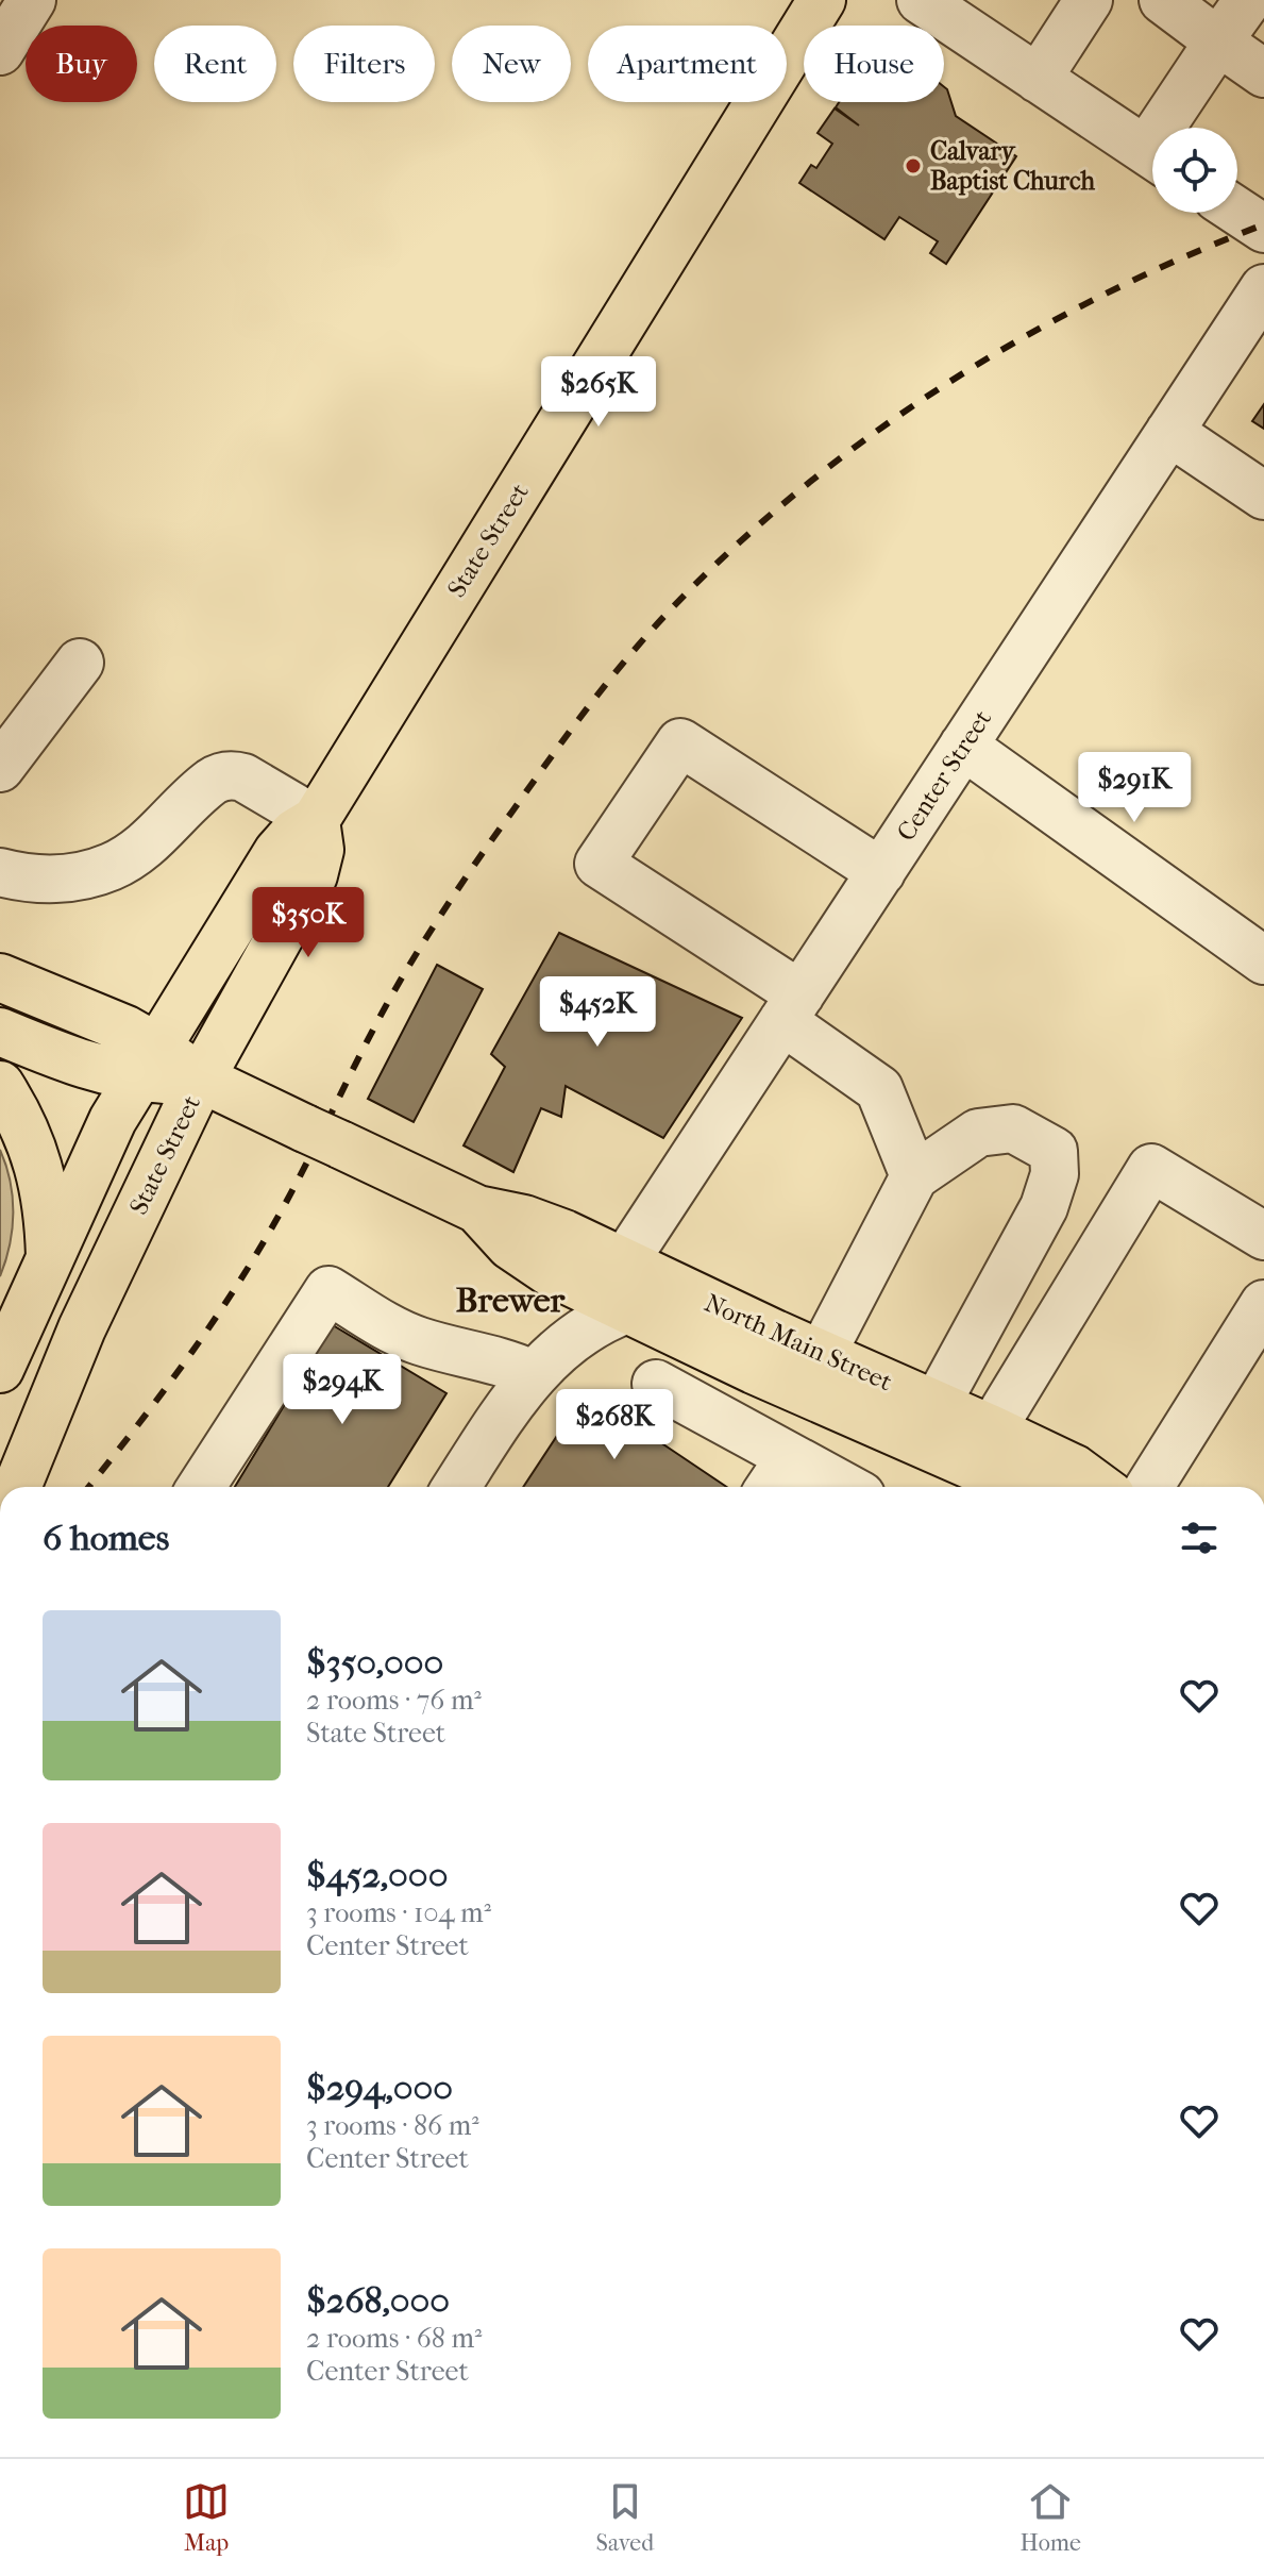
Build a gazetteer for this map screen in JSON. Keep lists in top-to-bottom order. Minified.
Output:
{"streets":{"main road":["State Street","North Main Street"],"street":["Center Street"]},"crossings":[["State Street","North Main Street"],["Center Street","North Main Street"]],"districts":["Brewer"],"places":["Calvary Baptist Church"],"page":{"chip":["Buy","Rent","Filters","New","Apartment","House"],"price":["$265K","$291K","$350K","$452K","$294K","$268K"],"heading":"6 homes","list":[{"name":"$350,000","note":"2 rooms · 76 m² · State Street"},{"name":"$452,000","note":"3 rooms · 104 m² · Center Street"},{"name":"$294,000","note":"3 rooms · 86 m² · Center Street"},{"name":"$268,000","note":"2 rooms · 68 m² · Center Street"}],"tabs":["Map","Saved","Home"]}}
